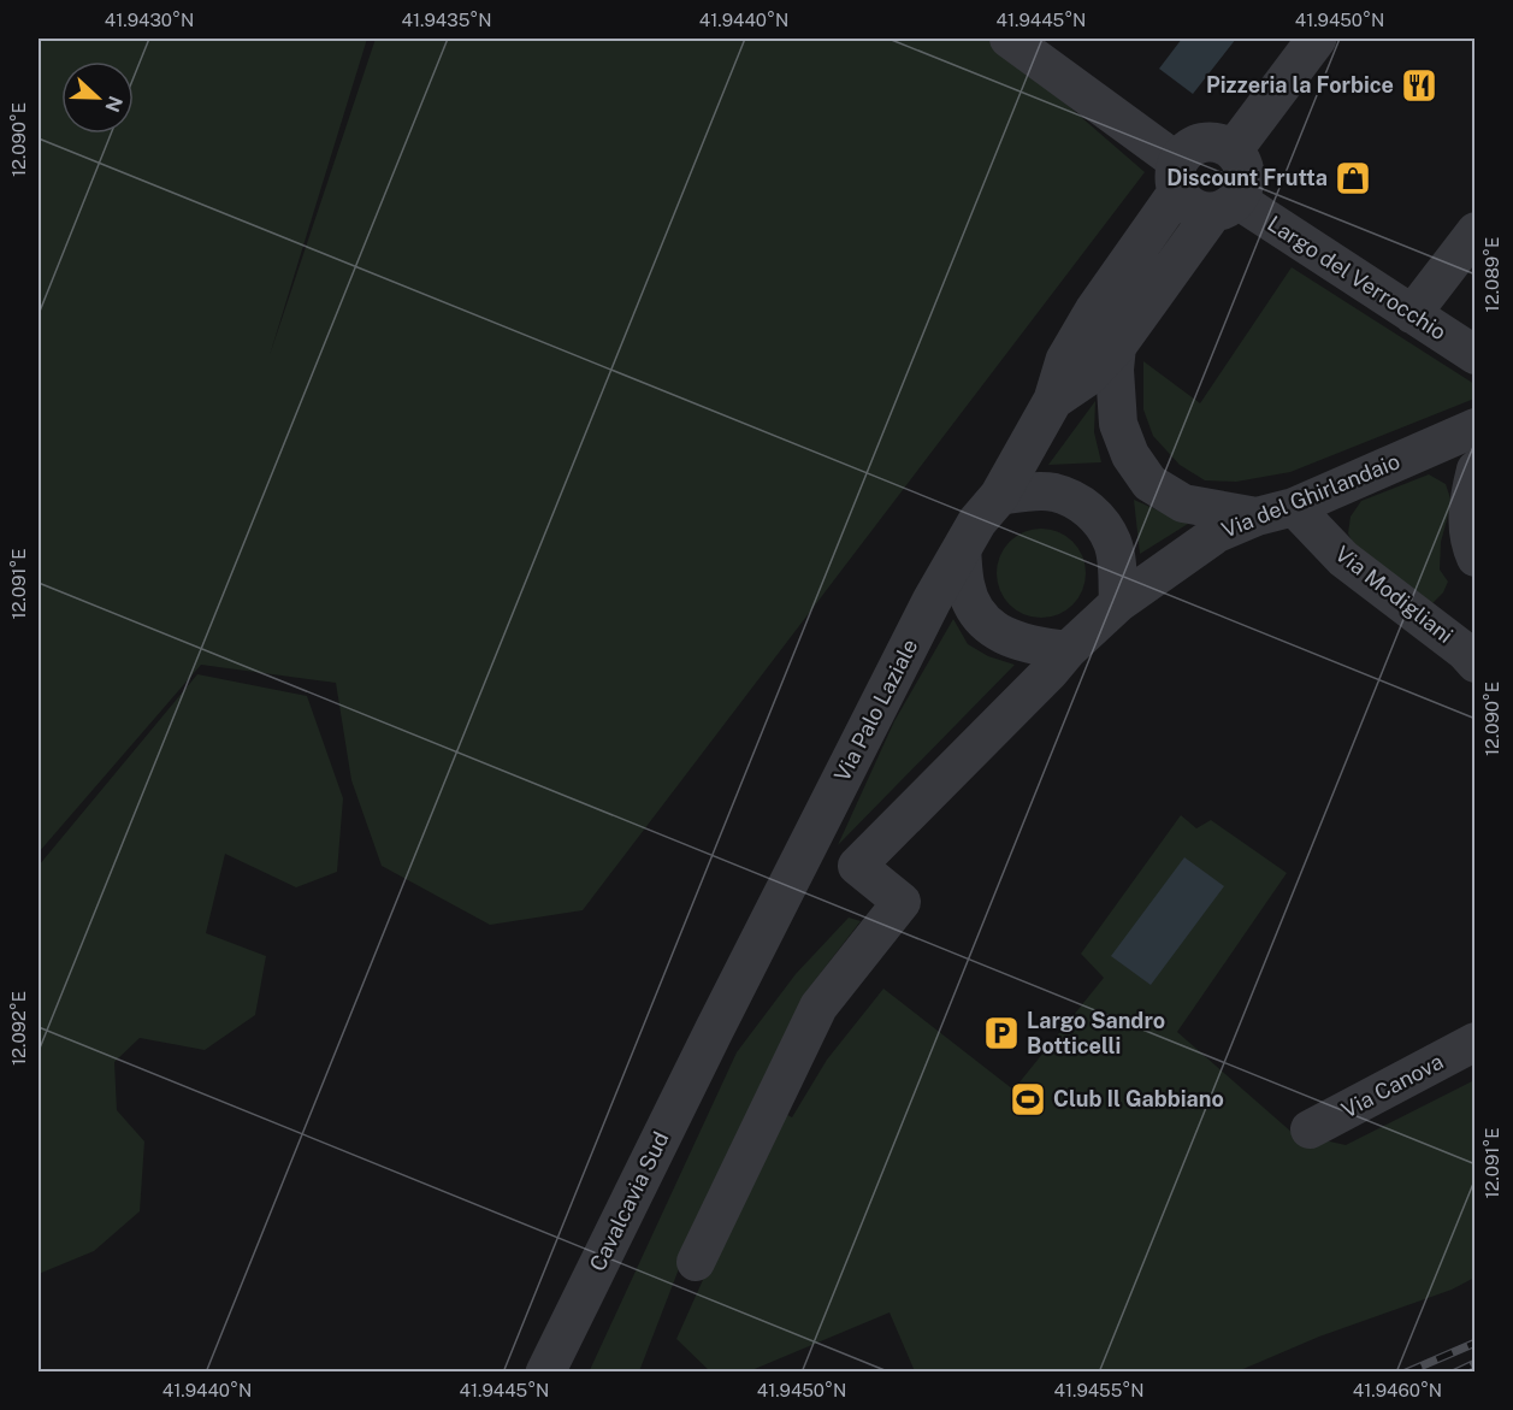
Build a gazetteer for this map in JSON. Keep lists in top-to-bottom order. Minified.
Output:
{"streets":{"street":["Largo del Verrocchio","Via del Ghirlandaio","Via Modigliani","Via Palo Laziale","Via Canova","Cavalcavia Sud"]},"crossings":[["Largo del Verrocchio","Via Palo Laziale"],["Via del Ghirlandaio","Via Modigliani"],["Via del Ghirlandaio","Via Palo Laziale"],["Via Palo Laziale","Cavalcavia Sud"]],"places":{"restaurant":["Pizzeria la Forbice"],"shop":["Discount Frutta"],"parking":["Largo Sandro Botticelli"],"sports":["Club Il Gabbiano"]},"north":"right","coordinates":["41.9430°N","41.9435°N","41.9440°N","41.9445°N","41.9450°N","12.090°E","12.089°E","12.091°E","12.092°E","41.9455°N","41.9460°N"]}
